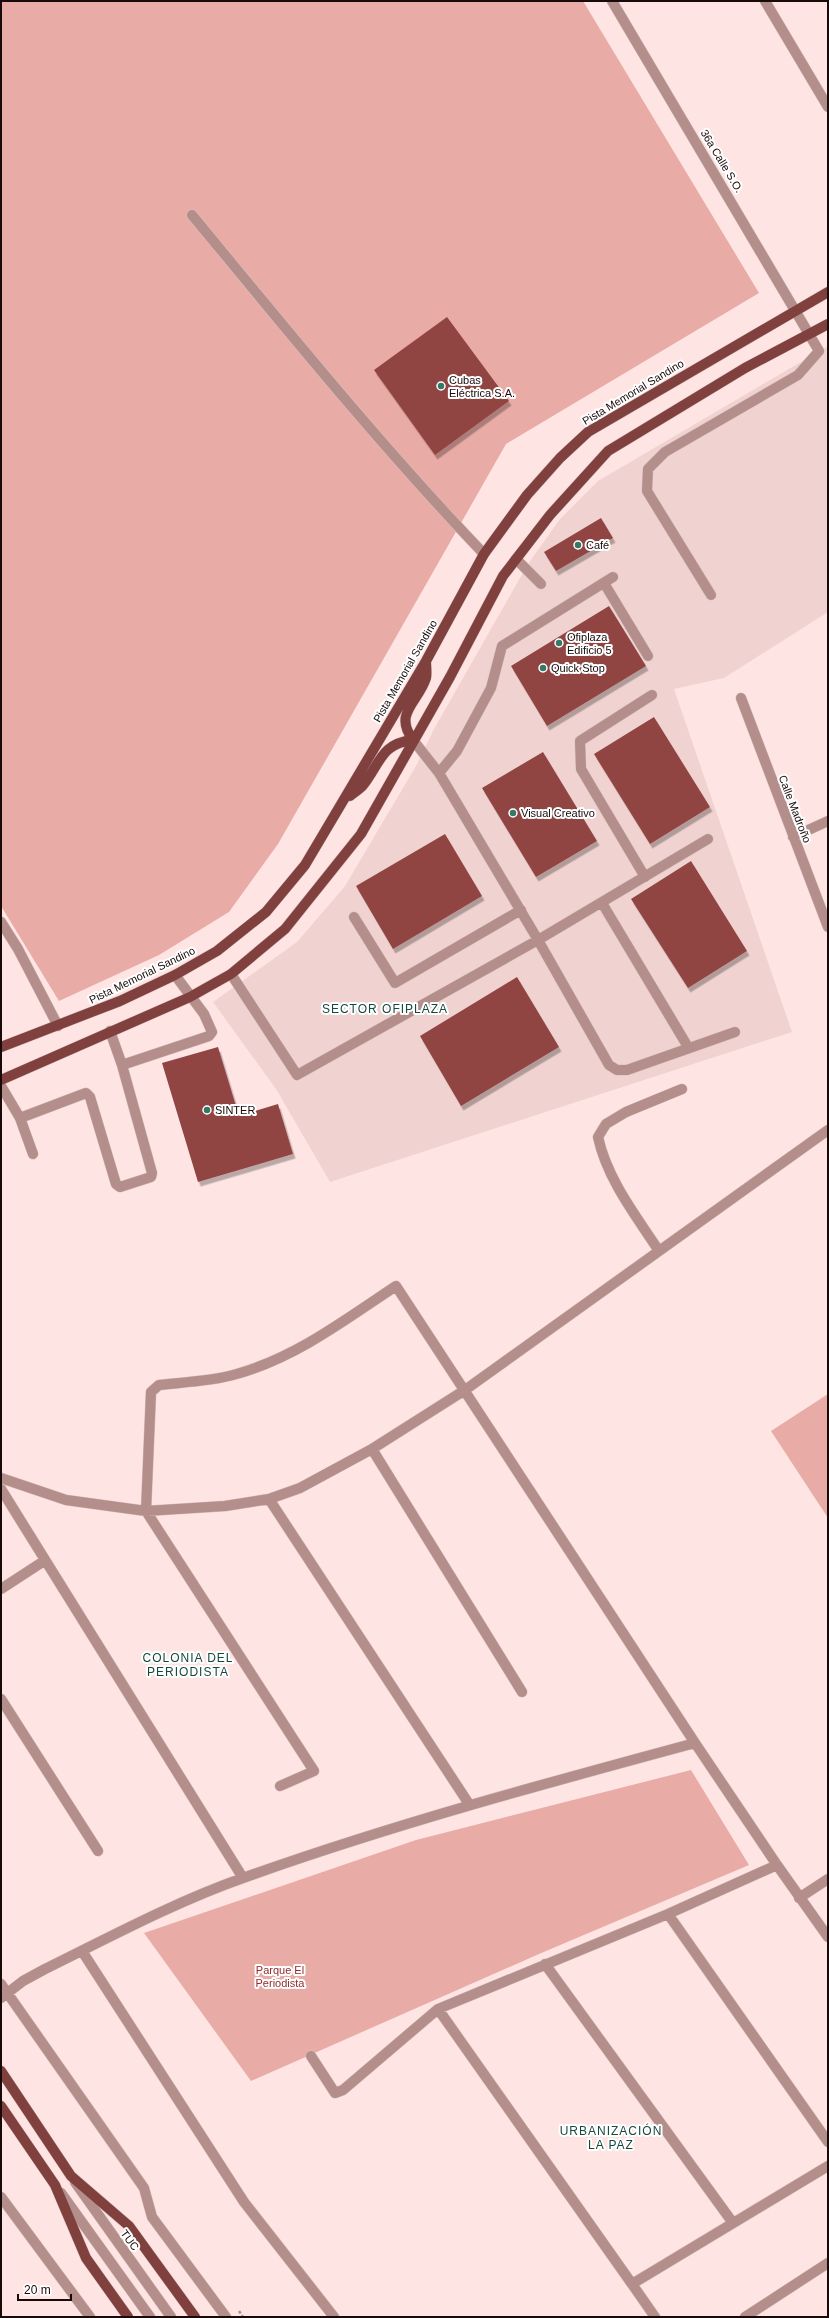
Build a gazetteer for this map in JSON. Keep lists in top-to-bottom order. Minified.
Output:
{"streets":{"main road":["Pista Memorial Sandino"],"street":["36a Calle S.O.","Calle Madroño","TUC"]},"crossings":[["36a Calle S.O.","Pista Memorial Sandino"]],"districts":["SECTOR OFIPLAZA","COLONIA DEL PERIODISTA","URBANIZACIÓN LA PAZ"],"parks":["Parque El Periodista"],"places":["Cubas Eléctrica S.A.","Café","Ofiplaza Edificio 5","Quick Stop","Visual Creativo","SINTER"],"scale_bar":"20 m"}
